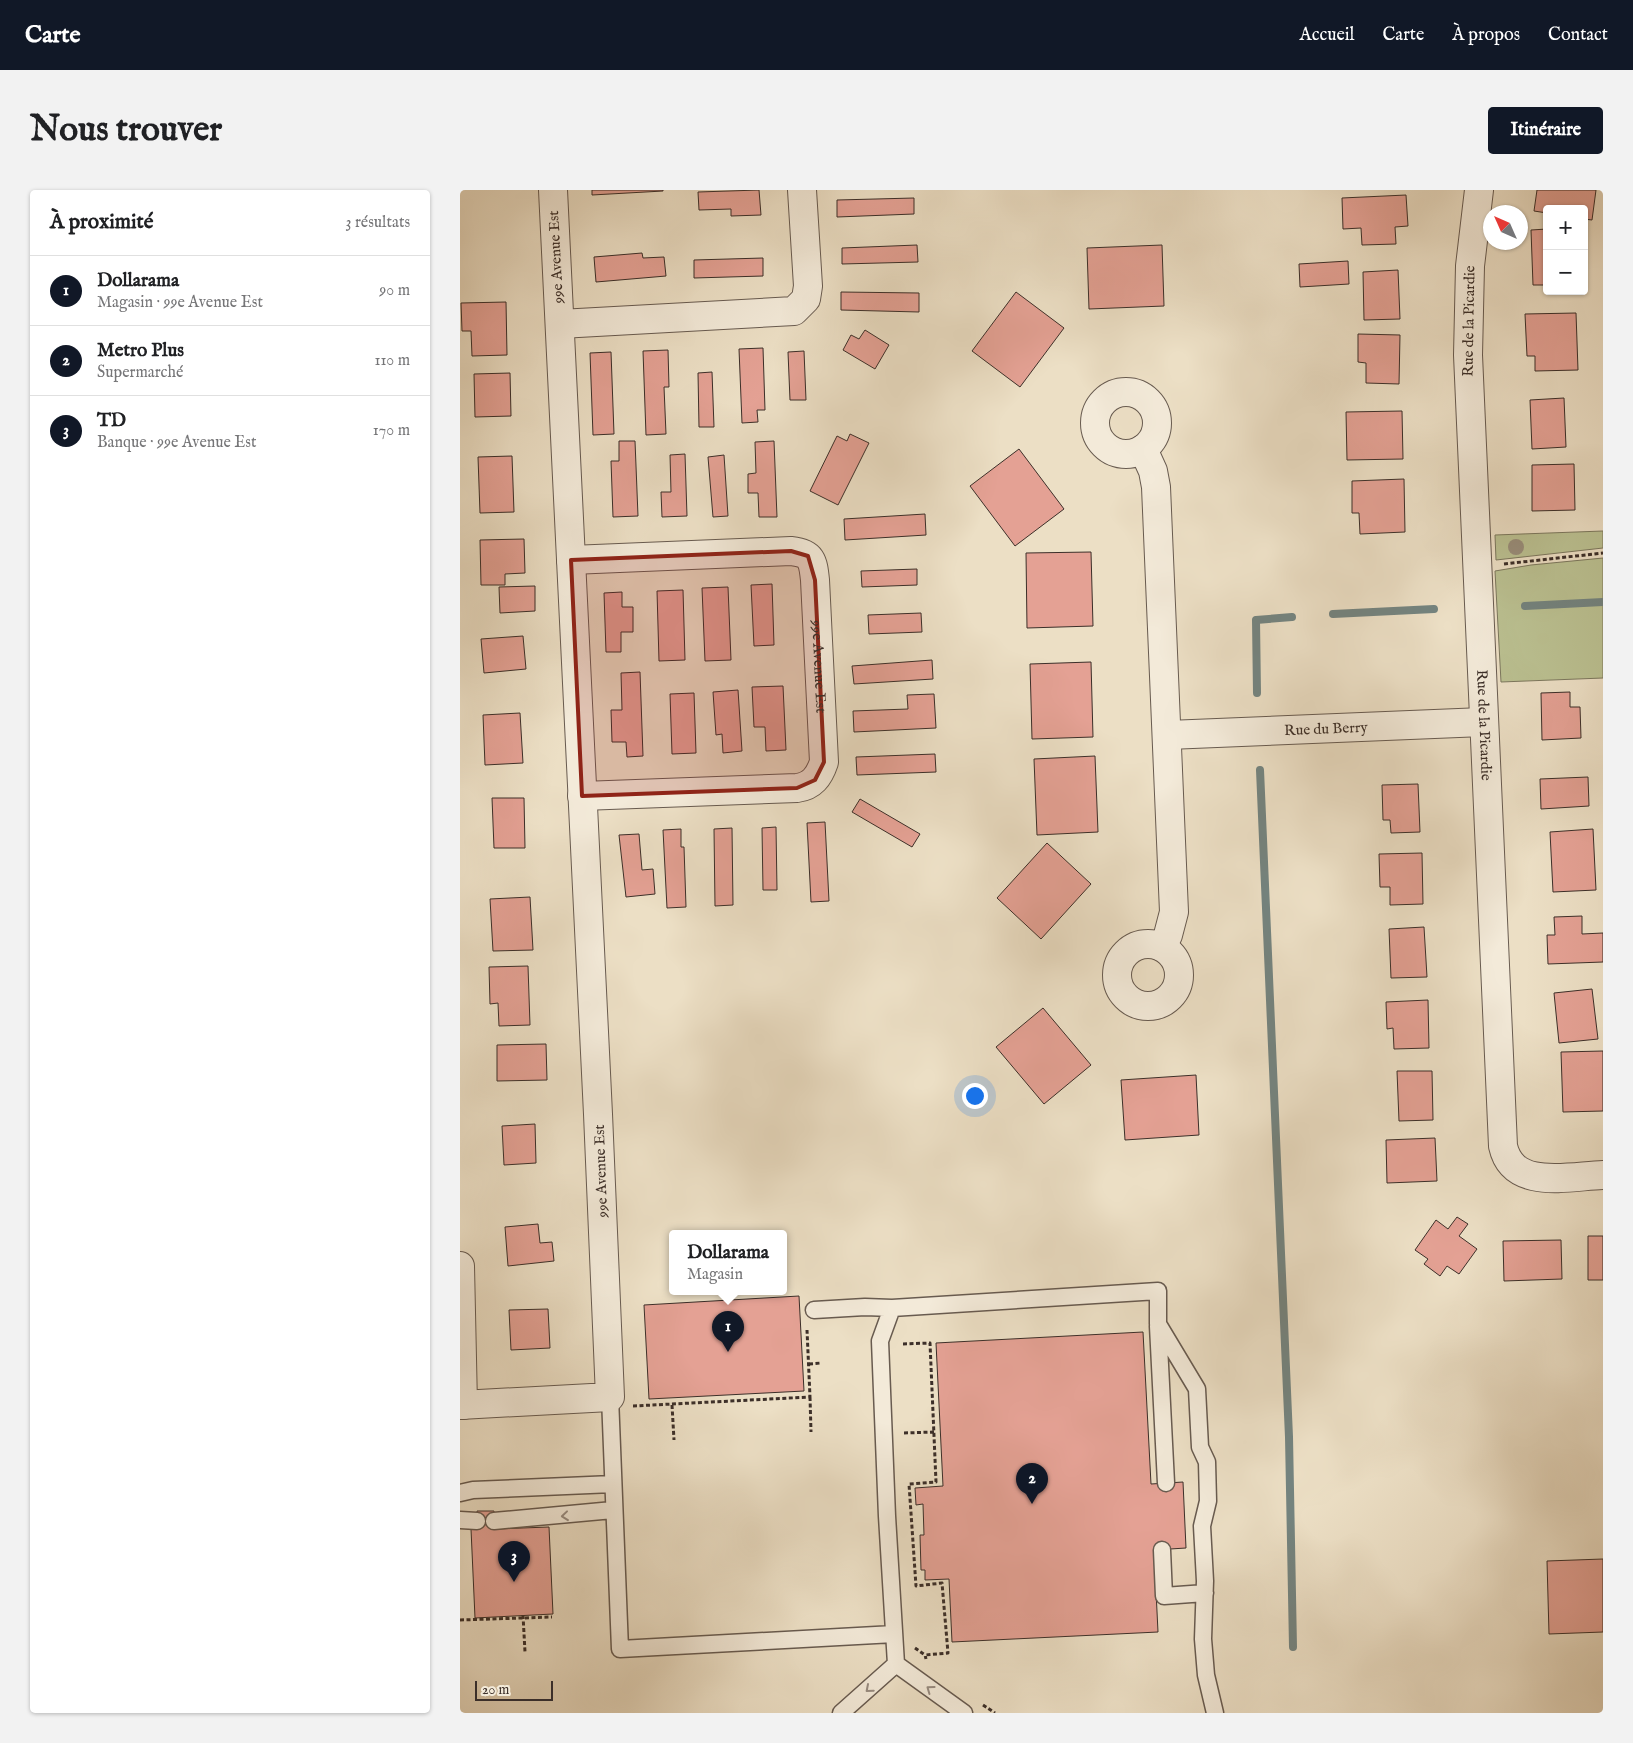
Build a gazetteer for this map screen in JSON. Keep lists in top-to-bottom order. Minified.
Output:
{"streets":{"street":["99e Avenue Est","Rue de la Picardie","Rue du Berry"]},"crossings":[["Rue de la Picardie","Rue du Berry"]],"scale_bar":"20 m","north":"top left","page":{"header":"Carte","nav":["Accueil","Carte","À propos","Contact"],"buttons":"Itinéraire","title":"Nous trouver","heading":["À proximité","3 résultats"],"map_buttons":["+","−"],"list":[{"mark":"1","name":"Dollarama","note":"Magasin · 99e Avenue Est","value":"90 m"},{"mark":"2","name":"Metro Plus","note":"Supermarché","value":"110 m"},{"mark":"3","name":"TD","note":"Banque · 99e Avenue Est","value":"170 m"}],"popup":["Dollarama","Magasin"],"pins":["1","2","3"],"scale":"20 m"}}
